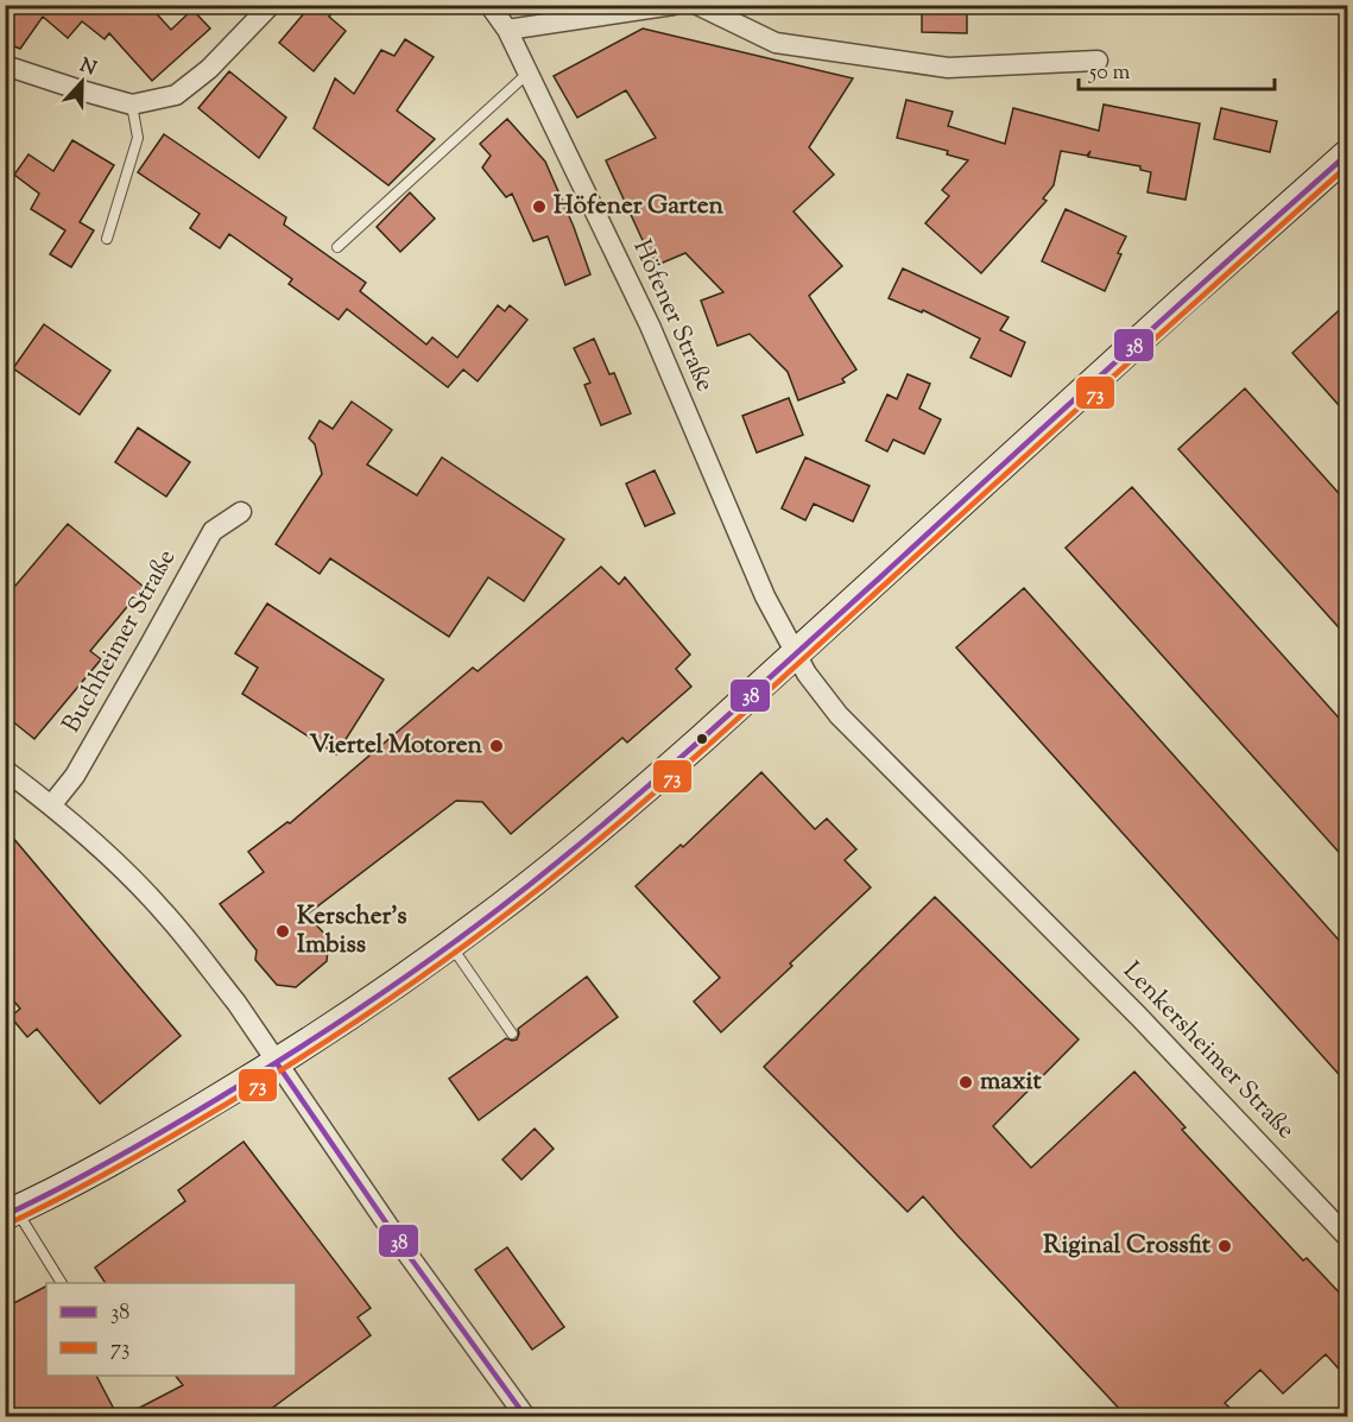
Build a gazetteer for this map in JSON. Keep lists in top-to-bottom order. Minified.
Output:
{"streets":{"street":["Höfener Straße","Buchheimer Straße","Lenkersheimer Straße"]},"crossings":[["Höfener Straße","Lenkersheimer Straße"]],"places":["Höfener Garten","Viertel Motoren","Kerscher's Imbiss","maxit","Riginal Crossfit"],"lines":["transit line 38","transit line 73"],"legend":["38","73"],"scale_bar":"50 m","north":"top"}
